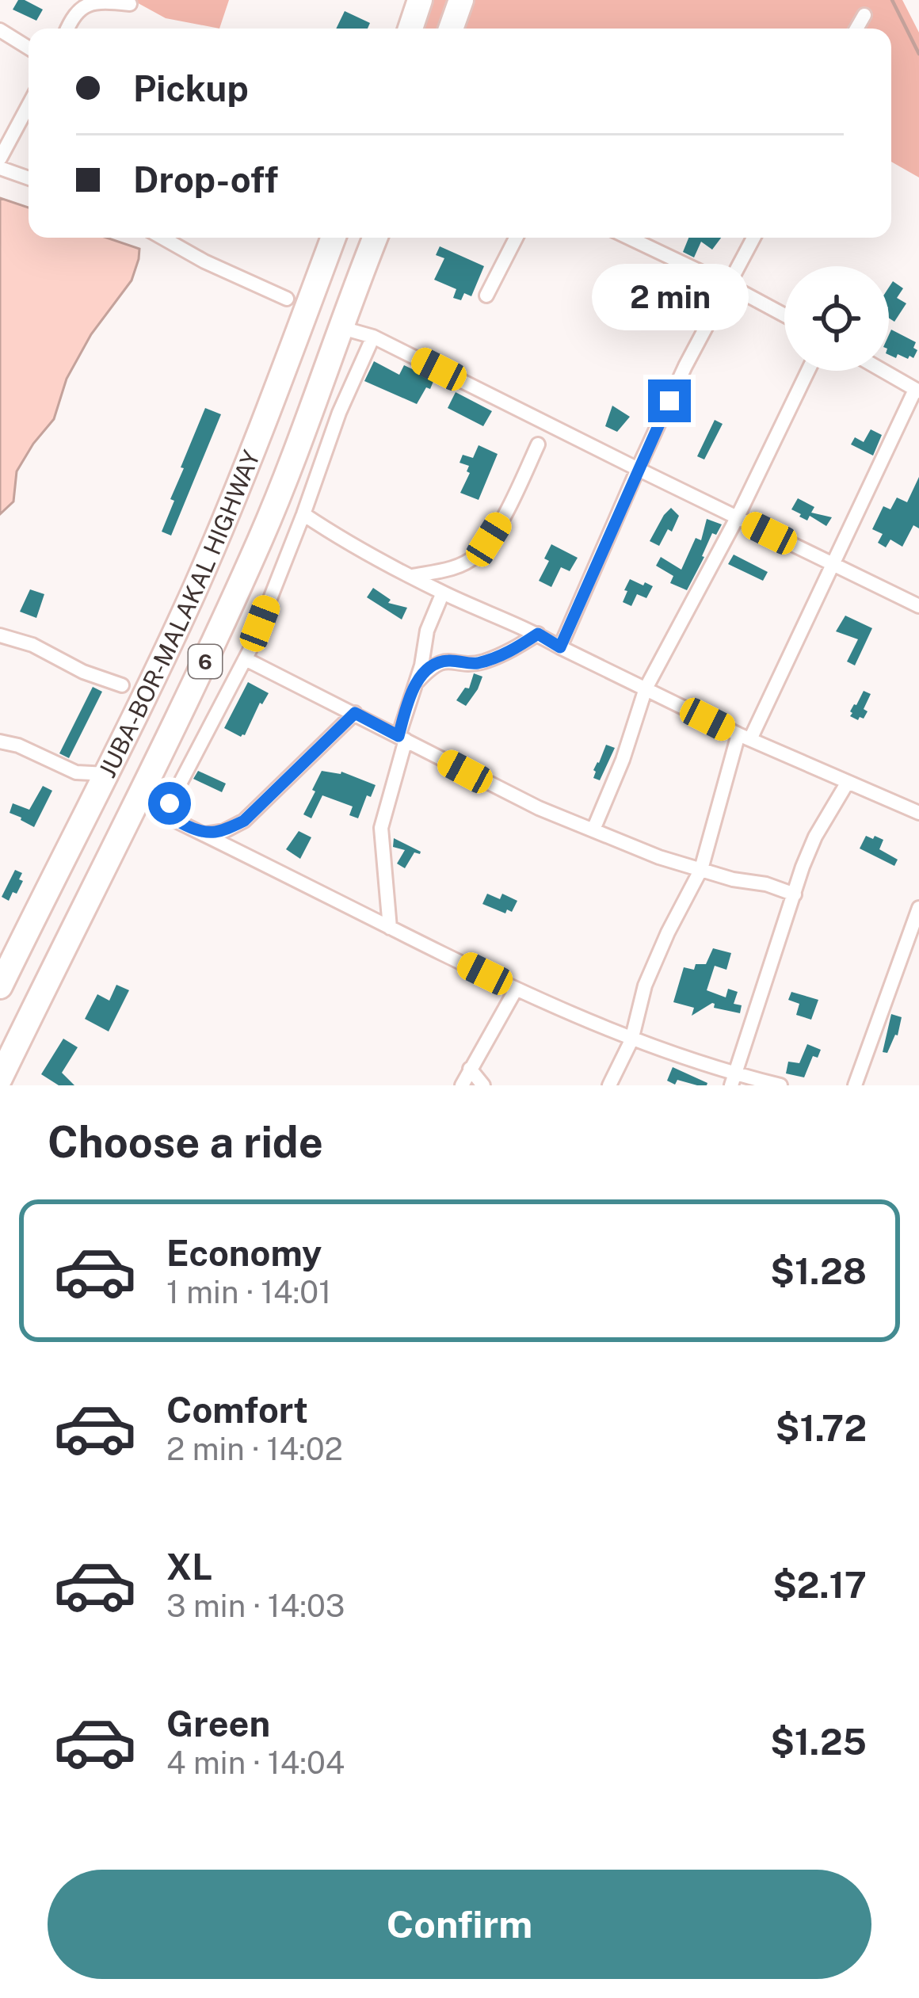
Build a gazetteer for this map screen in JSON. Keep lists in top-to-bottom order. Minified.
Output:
{"streets":{"highway":["JUBA-BOR-MALAKAL HIGHWAY","6"]},"page":{"banner":["Pickup","Drop-off"],"bubble":"2 min","heading":"Choose a ride","list":[{"name":"Economy","note":"1 min · 14:01","value":"$1.28"},{"name":"Comfort","note":"2 min · 14:02","value":"$1.72"},{"name":"XL","note":"3 min · 14:03","value":"$2.17"},{"name":"Green","note":"4 min · 14:04","value":"$1.25"}],"buttons":"Confirm"}}
